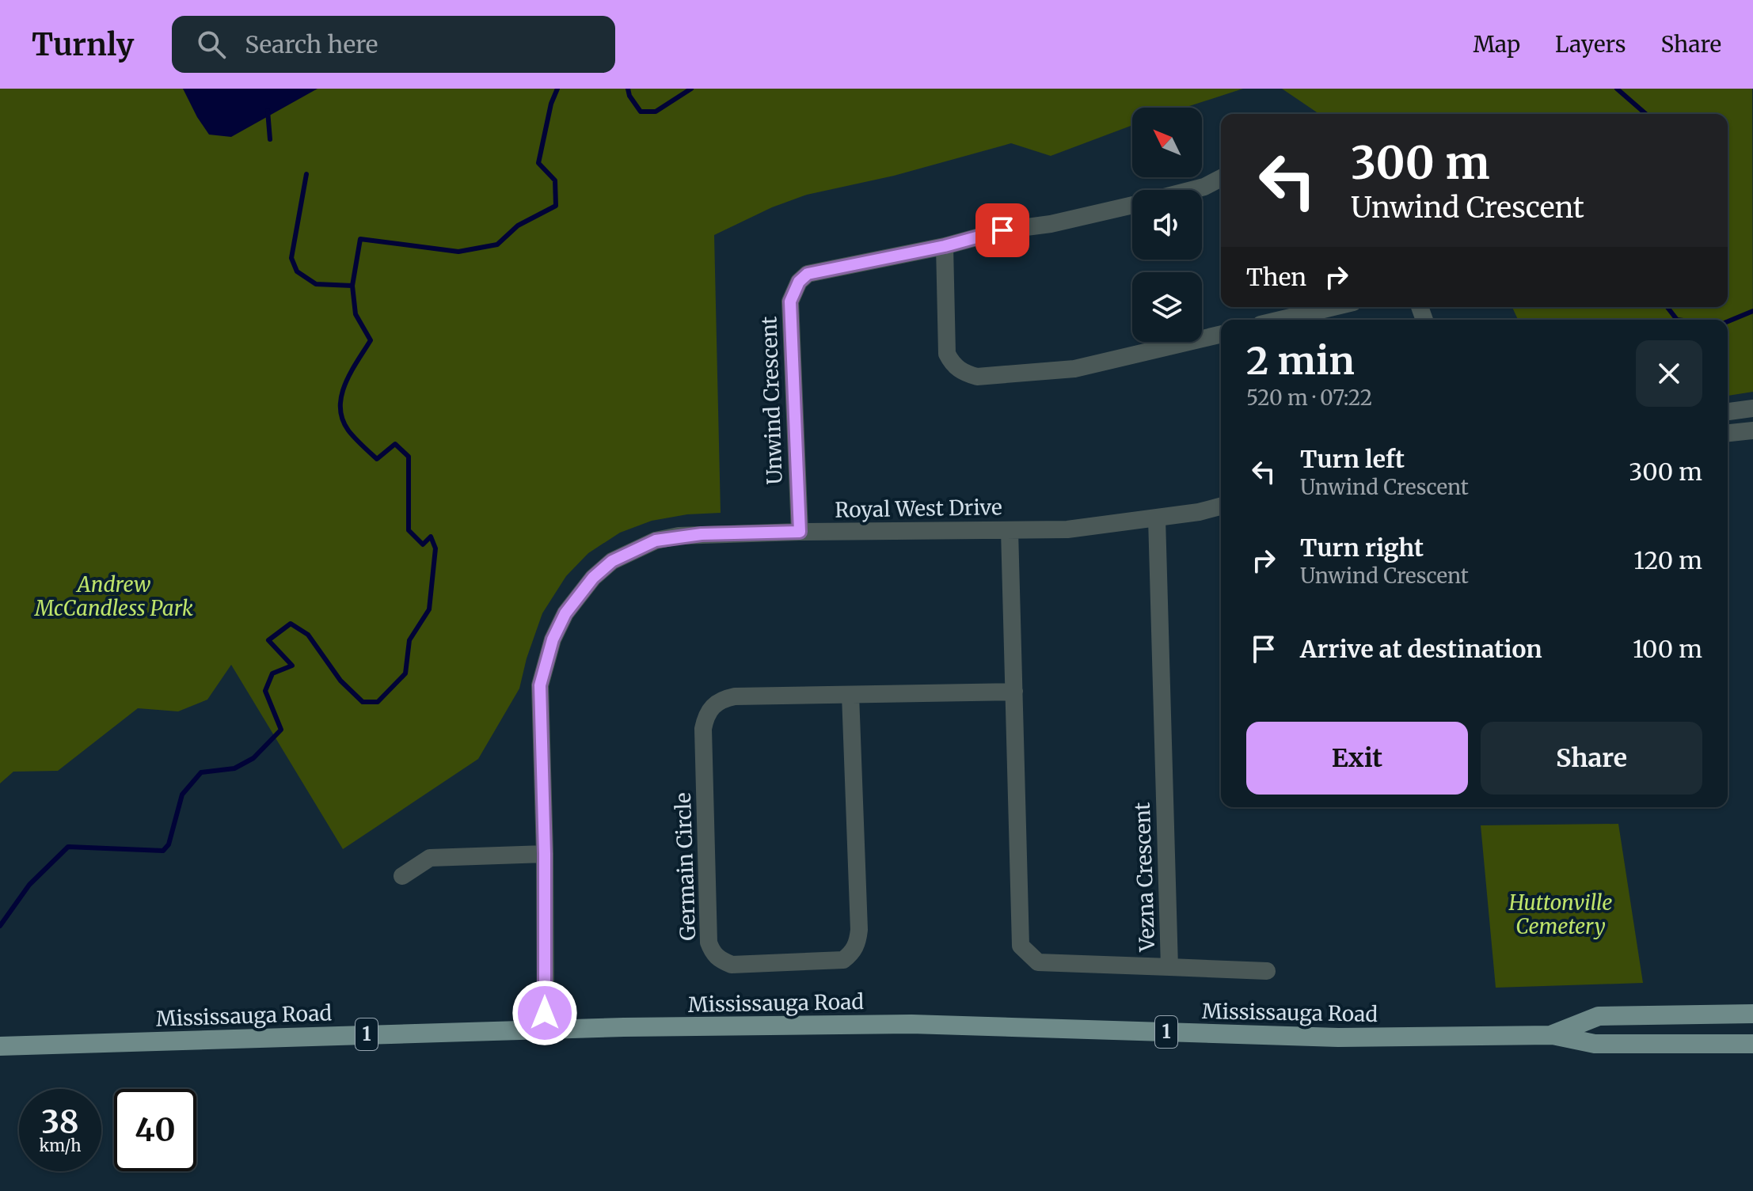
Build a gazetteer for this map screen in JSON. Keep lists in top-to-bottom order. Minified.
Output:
{"streets":{"main road":["Mississauga Road","1"],"street":["Unwind Crescent","Royal West Drive","Germain Circle","Vezna Crescent"]},"crossings":[["Unwind Crescent","Royal West Drive"],["Royal West Drive","Vezna Crescent"],["Royal West Drive","Mississauga Road"],["Germain Circle","Vezna Crescent"]],"parks":["Andrew McCandless Park","Huttonville Cemetery"],"north":"top left","page":{"header":"Turnly","search":"Search here","nav":["Map","Layers","Share"],"turn":["300 m","Unwind Crescent"],"then":"Then","heading":["2 min","520 m · 07:22"],"list":[{"name":"Turn left","note":"Unwind Crescent","value":"300 m"},{"name":"Turn right","note":"Unwind Crescent","value":"120 m"},{"name":"Arrive at destination","value":"100 m"}],"buttons":["Exit","Share"],"speed":"38 km/h","limit":"40"}}
